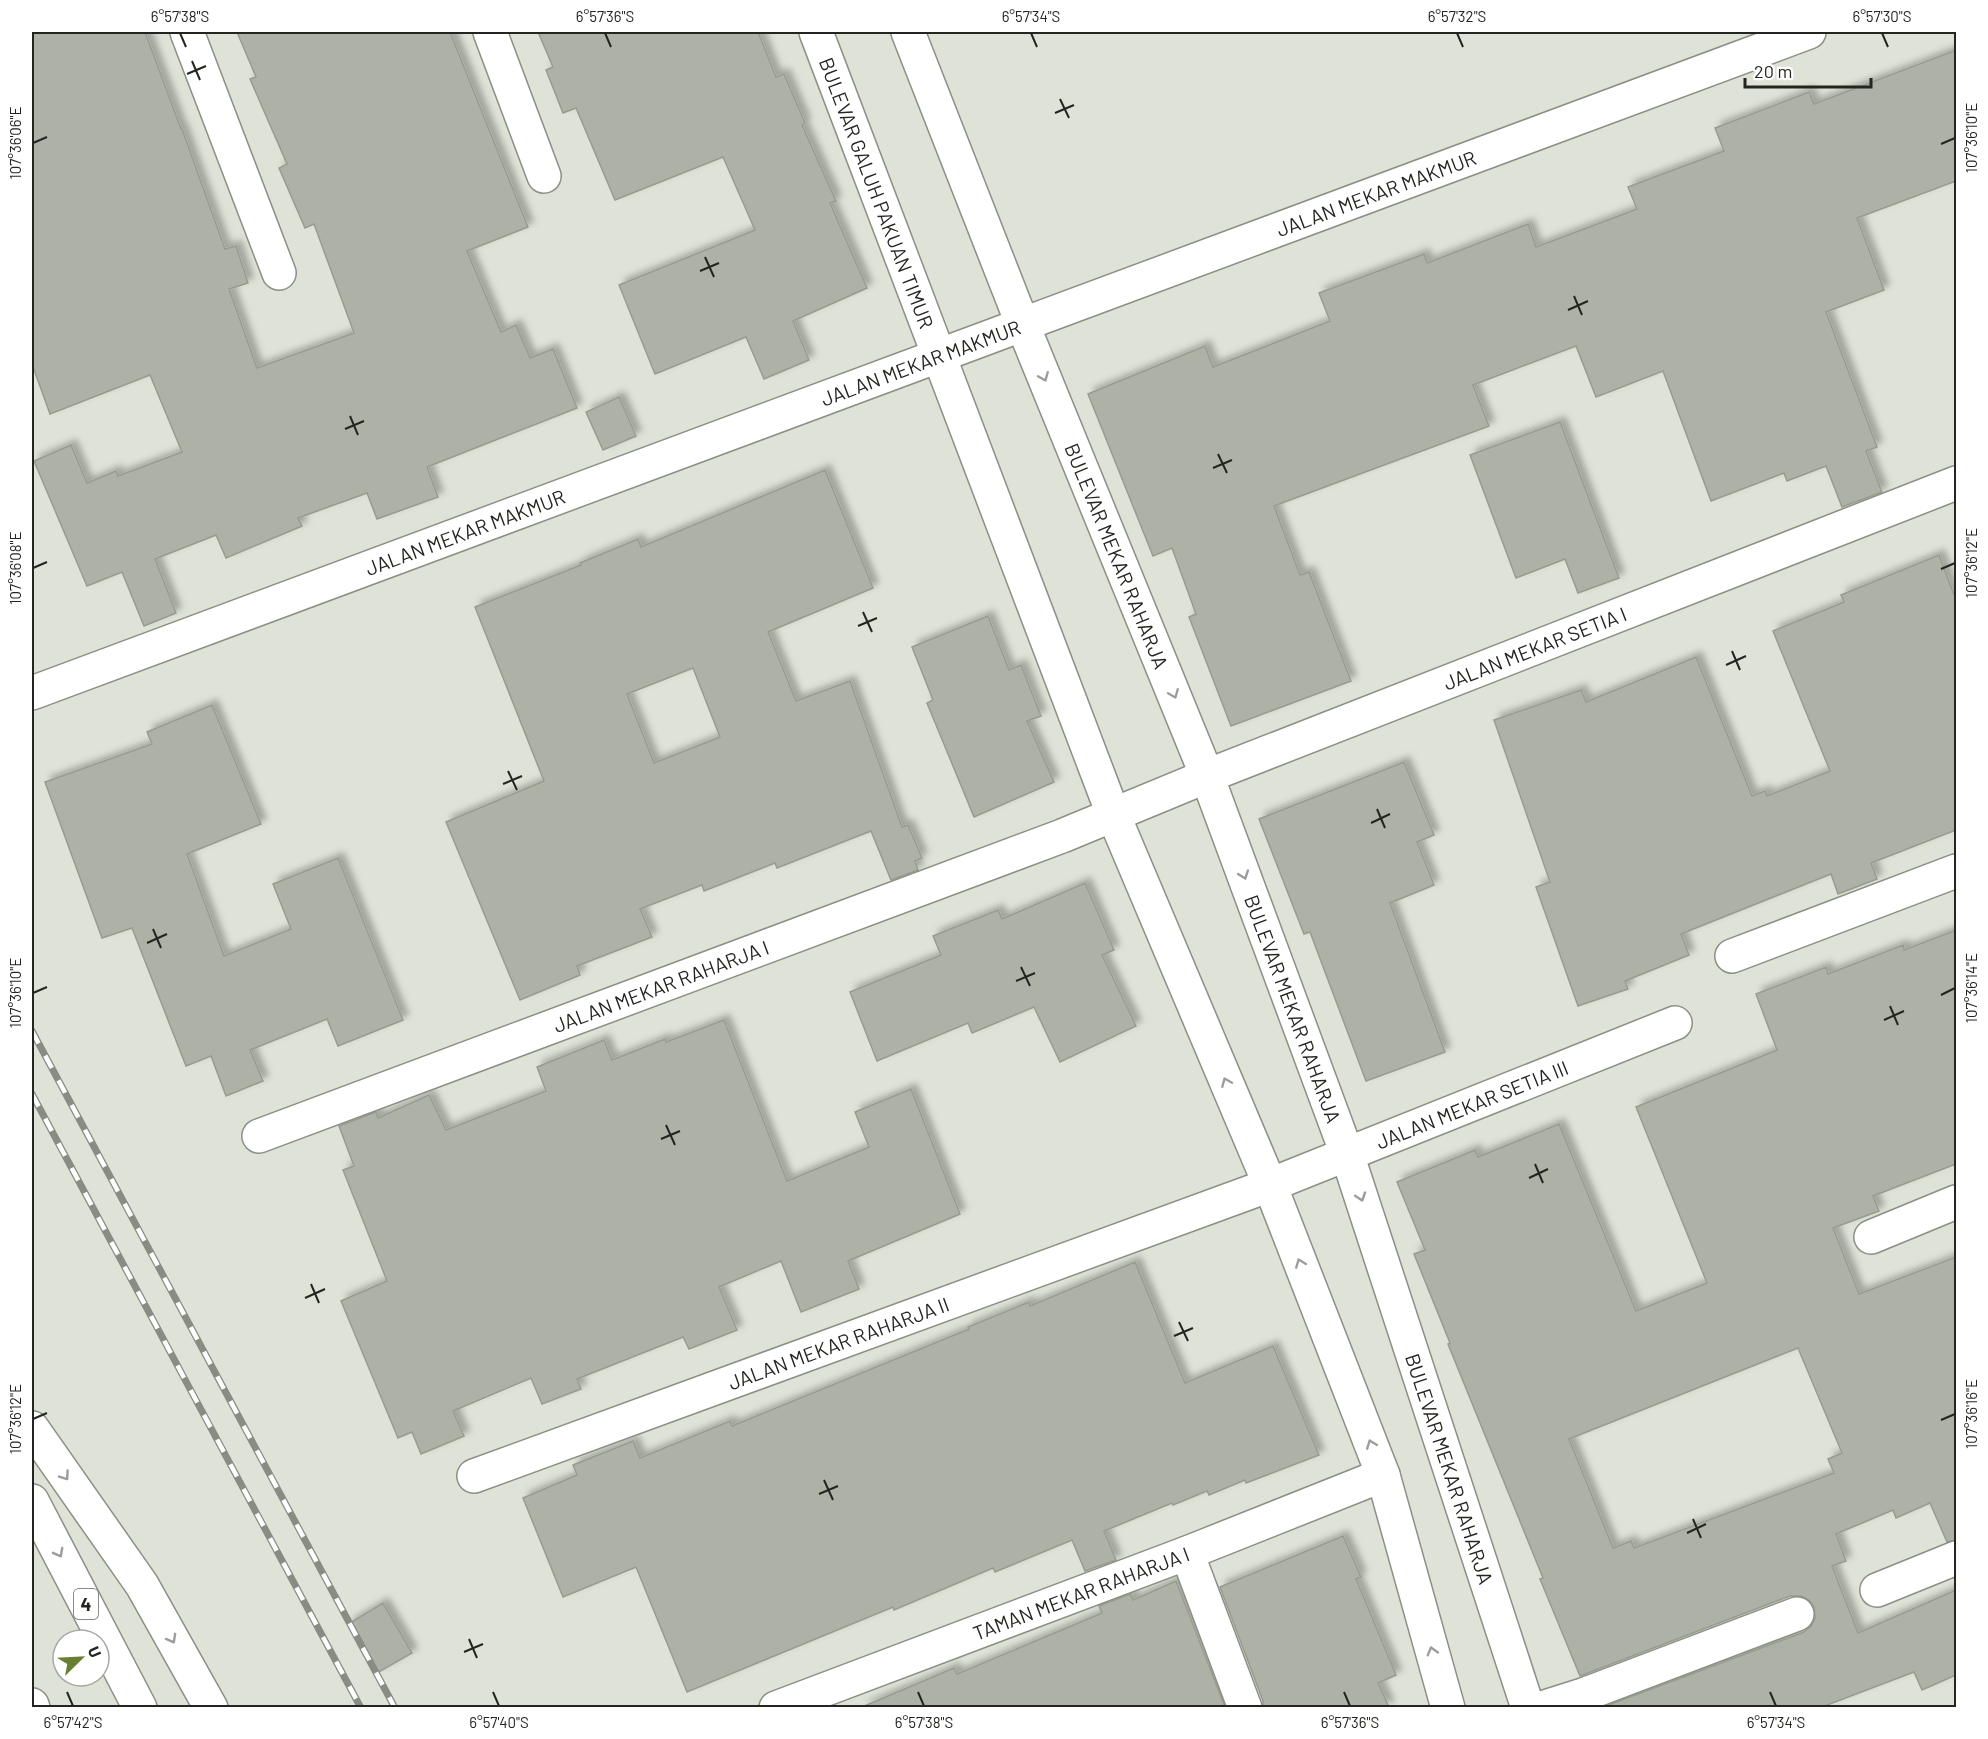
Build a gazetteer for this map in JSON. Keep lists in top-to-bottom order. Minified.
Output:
{"streets":{"main road":["JALAN MEKAR MAKMUR","BULEVAR GALUH PAKUAN TIMUR","BULEVAR MEKAR RAHARJA","JALAN MEKAR SETIA I","JALAN MEKAR RAHARJA I","JALAN MEKAR SETIA III","JALAN MEKAR RAHARJA II","TAMAN MEKAR RAHARJA I","4"]},"crossings":[["JALAN MEKAR MAKMUR","BULEVAR GALUH PAKUAN TIMUR"],["JALAN MEKAR MAKMUR","BULEVAR MEKAR RAHARJA"],["BULEVAR MEKAR RAHARJA","JALAN MEKAR SETIA I"],["BULEVAR MEKAR RAHARJA","JALAN MEKAR SETIA III"],["JALAN MEKAR SETIA I","JALAN MEKAR RAHARJA I"],["JALAN MEKAR SETIA III","JALAN MEKAR RAHARJA II"]],"scale_bar":"20 m","north":"top right","coordinates":["6°57'38\"S","6°57'36\"S","6°57'34\"S","6°57'32\"S","6°57'30\"S","107°36'10\"E","107°36'06\"E","107°36'12\"E","107°36'08\"E","107°36'14\"E","107°36'16\"E","6°57'42\"S","6°57'40\"S"]}
